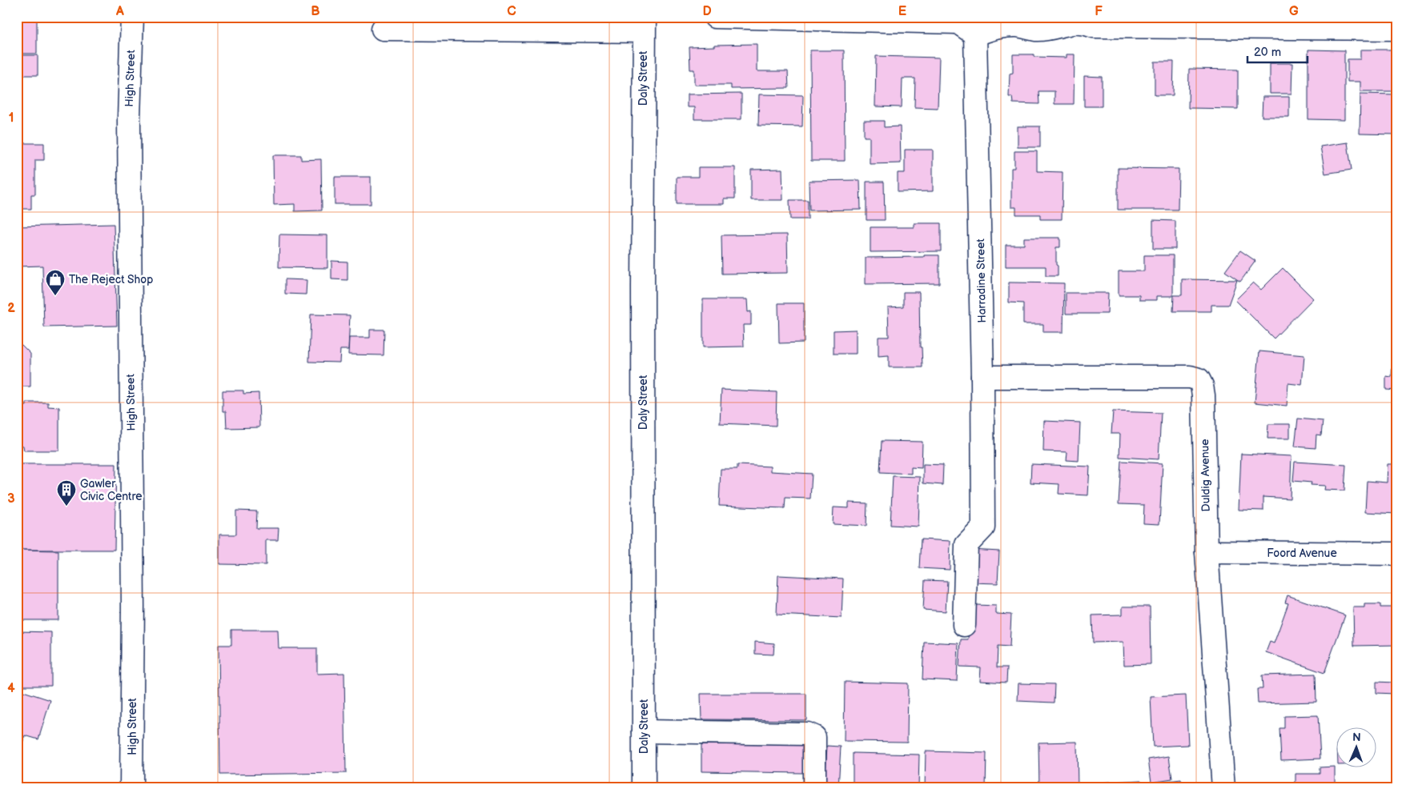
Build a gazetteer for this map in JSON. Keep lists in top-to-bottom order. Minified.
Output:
{"streets":{"street":["High Street","Daly Street","Harradine Street","Duldig Avenue","Foord Avenue"]},"crossings":[["Harradine Street","Duldig Avenue"],["Duldig Avenue","Foord Avenue"]],"places":{"shop":["The Reject Shop"],"building":["Gawler Civic Centre"]},"scale_bar":"20 m","north":"top","grid":{"columns":["A","B","C","D","E","F","G"],"rows":["1","2","3","4"]}}
